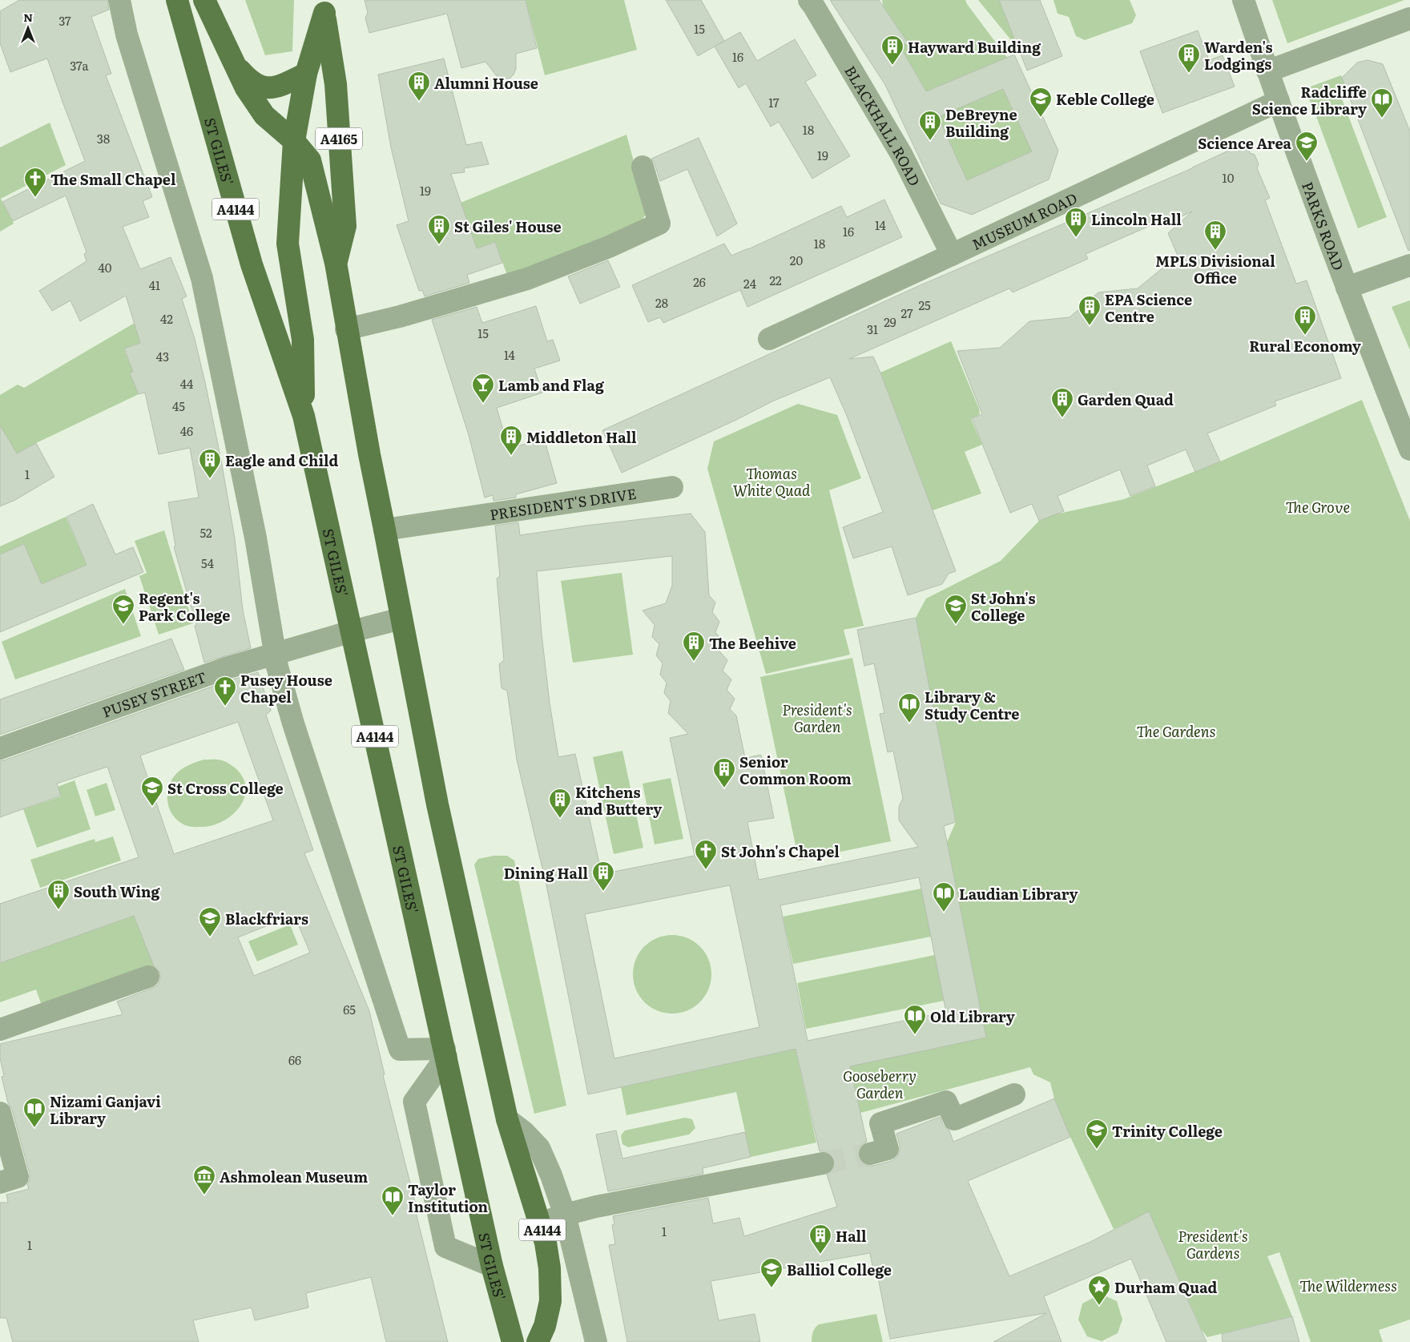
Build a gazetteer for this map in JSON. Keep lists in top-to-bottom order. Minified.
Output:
{"streets":{"main road":["A4165","ST GILES'","A4144"],"street":["BLACKHALL ROAD","MUSEUM ROAD","PARKS ROAD","PRESIDENT'S DRIVE","PUSEY STREET"]},"crossings":[["BLACKHALL ROAD","MUSEUM ROAD"],["ST GILES'","A4144"],["ST GILES'","PRESIDENT'S DRIVE"],["ST GILES'","PUSEY STREET"],["MUSEUM ROAD","PARKS ROAD"]],"parks":["Thomas White Quad","The Grove","President's Garden","The Gardens","Gooseberry Garden","President's Gardens","The Wilderness"],"places":{"building":["Hayward Building","Warden's Lodgings","Alumni House","DeBreyne Building","Lincoln Hall","St Giles' House","MPLS Divisional Office","EPA Science Centre","Rural Economy","Garden Quad","Middleton Hall","Eagle and Child","The Beehive","Senior Common Room","Kitchens and Buttery","Dining Hall","South Wing","Hall"],"school or university":["Keble College","Science Area","Regent's Park College","St John's College","St Cross College","Blackfriars","Trinity College","Balliol College"],"library":["Radcliffe Science Library","Library & Study Centre","Laudian Library","Old Library","Nizami Ganjavi Library","Taylor Institution"],"church":["The Small Chapel","Pusey House Chapel","St John's Chapel"],"bar":["Lamb and Flag"],"museum":["Ashmolean Museum"],"place":["Durham Quad"]},"house_numbers":["37","15","16","37a","17","18","38","19","10","19","14","16","18","20","40","22","26","24","41","28","25","27","42","29","31","15","14","43","44","45","46","1","52","54","65","66","1","1"],"north":"top"}
